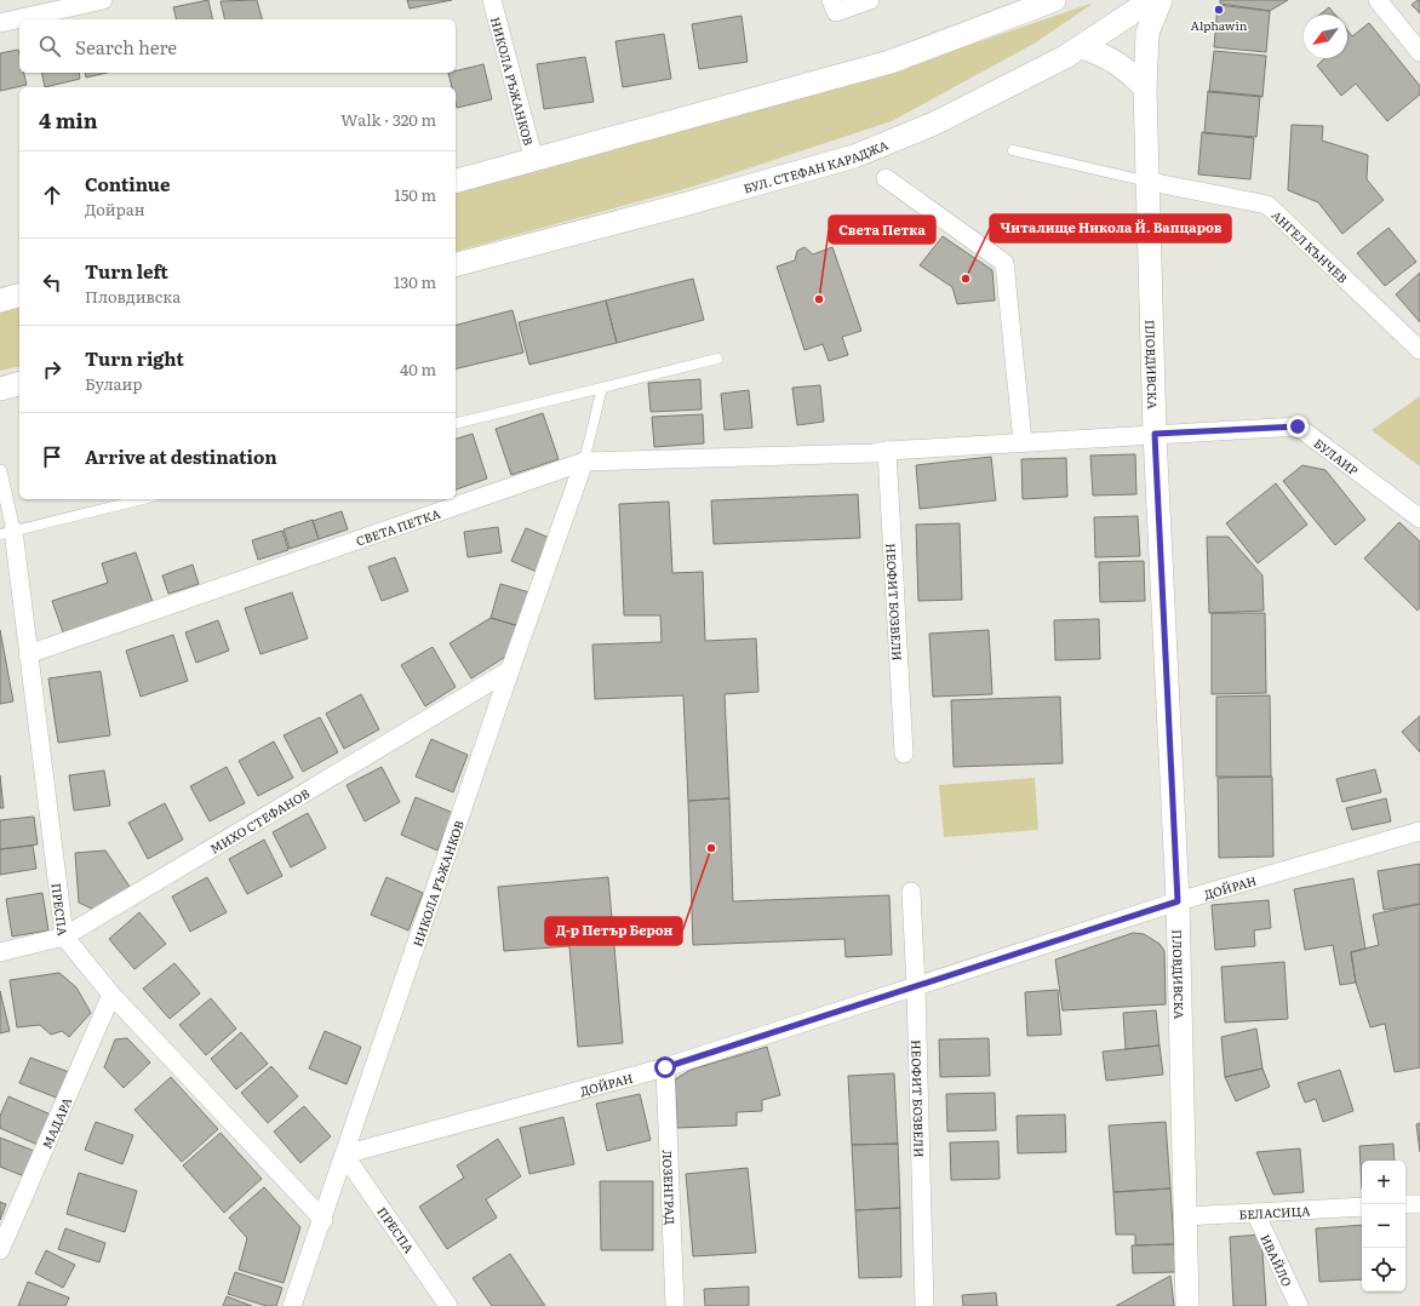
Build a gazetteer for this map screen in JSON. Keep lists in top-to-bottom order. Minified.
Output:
{"streets":{"street":["НИКОЛА РЪЖАНКОВ","БУЛ. СТЕФАН КАРАДЖА","АНГЕЛ КЪНЧЕВ","ПЛОВДИВСКА","БУЛАИР","СВЕТА ПЕТКА","НЕОФИТ БОЗВЕЛИ","МИХО СТЕФАНОВ","ДОЙРАН","ПРЕСПА","МАДАРА","ЛОЗЕНГРАД","БЕЛАСИЦА","ИВАЙЛО"]},"crossings":[["НИКОЛА РЪЖАНКОВ","СВЕТА ПЕТКА"],["НИКОЛА РЪЖАНКОВ","МИХО СТЕФАНОВ"],["НИКОЛА РЪЖАНКОВ","ДОЙРАН"],["НИКОЛА РЪЖАНКОВ","ПРЕСПА"],["АНГЕЛ КЪНЧЕВ","ПЛОВДИВСКА"],["ПЛОВДИВСКА","БУЛАИР"],["ПЛОВДИВСКА","СВЕТА ПЕТКА"],["ПЛОВДИВСКА","ДОЙРАН"],["ПЛОВДИВСКА","БЕЛАСИЦА"],["БУЛАИР","СВЕТА ПЕТКА"],["СВЕТА ПЕТКА","НЕОФИТ БОЗВЕЛИ"],["СВЕТА ПЕТКА","ПРЕСПА"],["НЕОФИТ БОЗВЕЛИ","ДОЙРАН"],["МИХО СТЕФАНОВ","ПРЕСПА"],["ДОЙРАН","ПРЕСПА"],["ДОЙРАН","ЛОЗЕНГРАД"],["ПРЕСПА","МАДАРА"],["БЕЛАСИЦА","ИВАЙЛО"]],"places":["Alphawin","Читалище Никола Й. Вапцаров","Света Петка","Д-р Петър Берон"],"north":"bottom left","page":{"search":"Search here","heading":["4 min","Walk · 320 m"],"list":[["Continue","Дойран","150 m"],["Turn left","Пловдивска","130 m"],["Turn right","Булаир","40 m"],"Arrive at destination"],"map_buttons":["+","−"]}}
